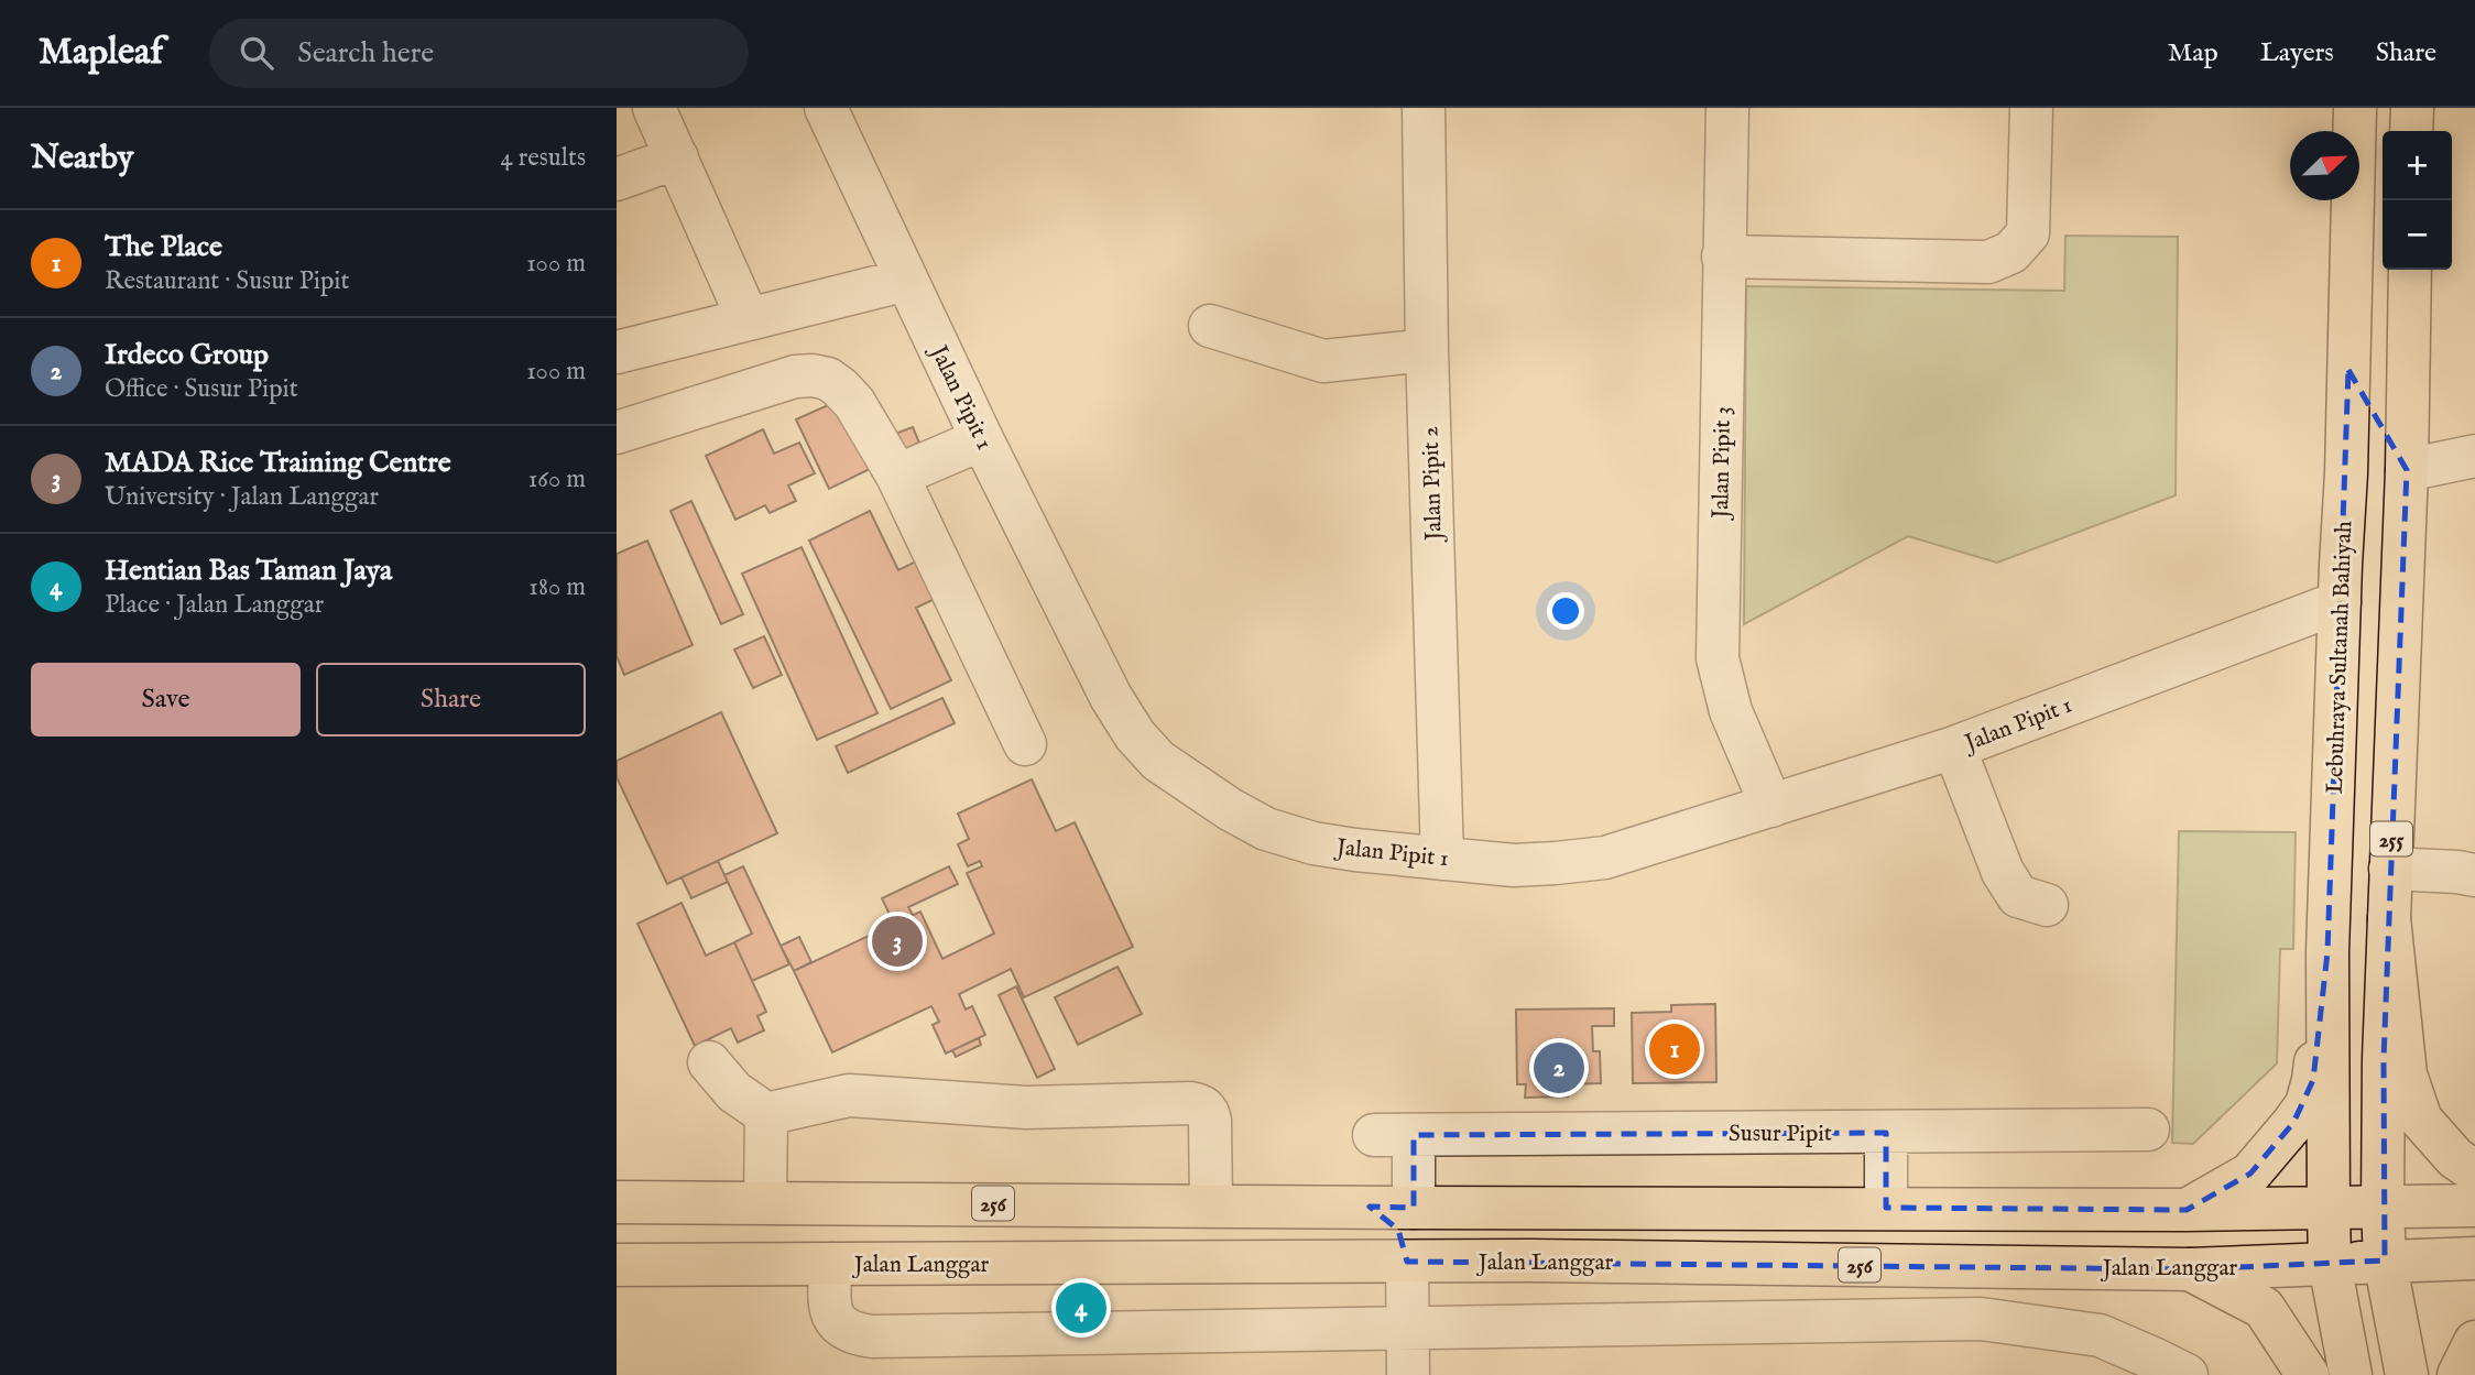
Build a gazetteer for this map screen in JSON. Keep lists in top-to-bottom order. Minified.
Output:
{"streets":{"main road":["Lebuhraya Sultanah Bahiyah","255","256","Jalan Langgar"],"street":["Jalan Pipit 1","Jalan Pipit 3","Jalan Pipit 2","Susur Pipit"]},"crossings":[["Jalan Pipit 1","Jalan Pipit 3"],["Jalan Pipit 1","Jalan Pipit 2"],["Jalan Pipit 1","Lebuhraya Sultanah Bahiyah"],["Lebuhraya Sultanah Bahiyah","256"],["Lebuhraya Sultanah Bahiyah","Jalan Langgar"],["255","256"],["255","Jalan Langgar"],["Susur Pipit","256"]],"north":"top right","page":{"header":"Mapleaf","search":"Search here","nav":["Map","Layers","Share"],"heading":["Nearby","4 results"],"map_buttons":["+","−"],"list":[{"mark":"1","name":"The Place","note":"Restaurant · Susur Pipit","value":"100 m"},{"mark":"2","name":"Irdeco Group","note":"Office · Susur Pipit","value":"100 m"},{"mark":"3","name":"MADA Rice Training Centre","note":"University · Jalan Langgar","value":"160 m"},{"mark":"4","name":"Hentian Bas Taman Jaya","note":"Place · Jalan Langgar","value":"180 m"}],"buttons":["Save","Share"],"pins":["3","1","2","4"]}}
